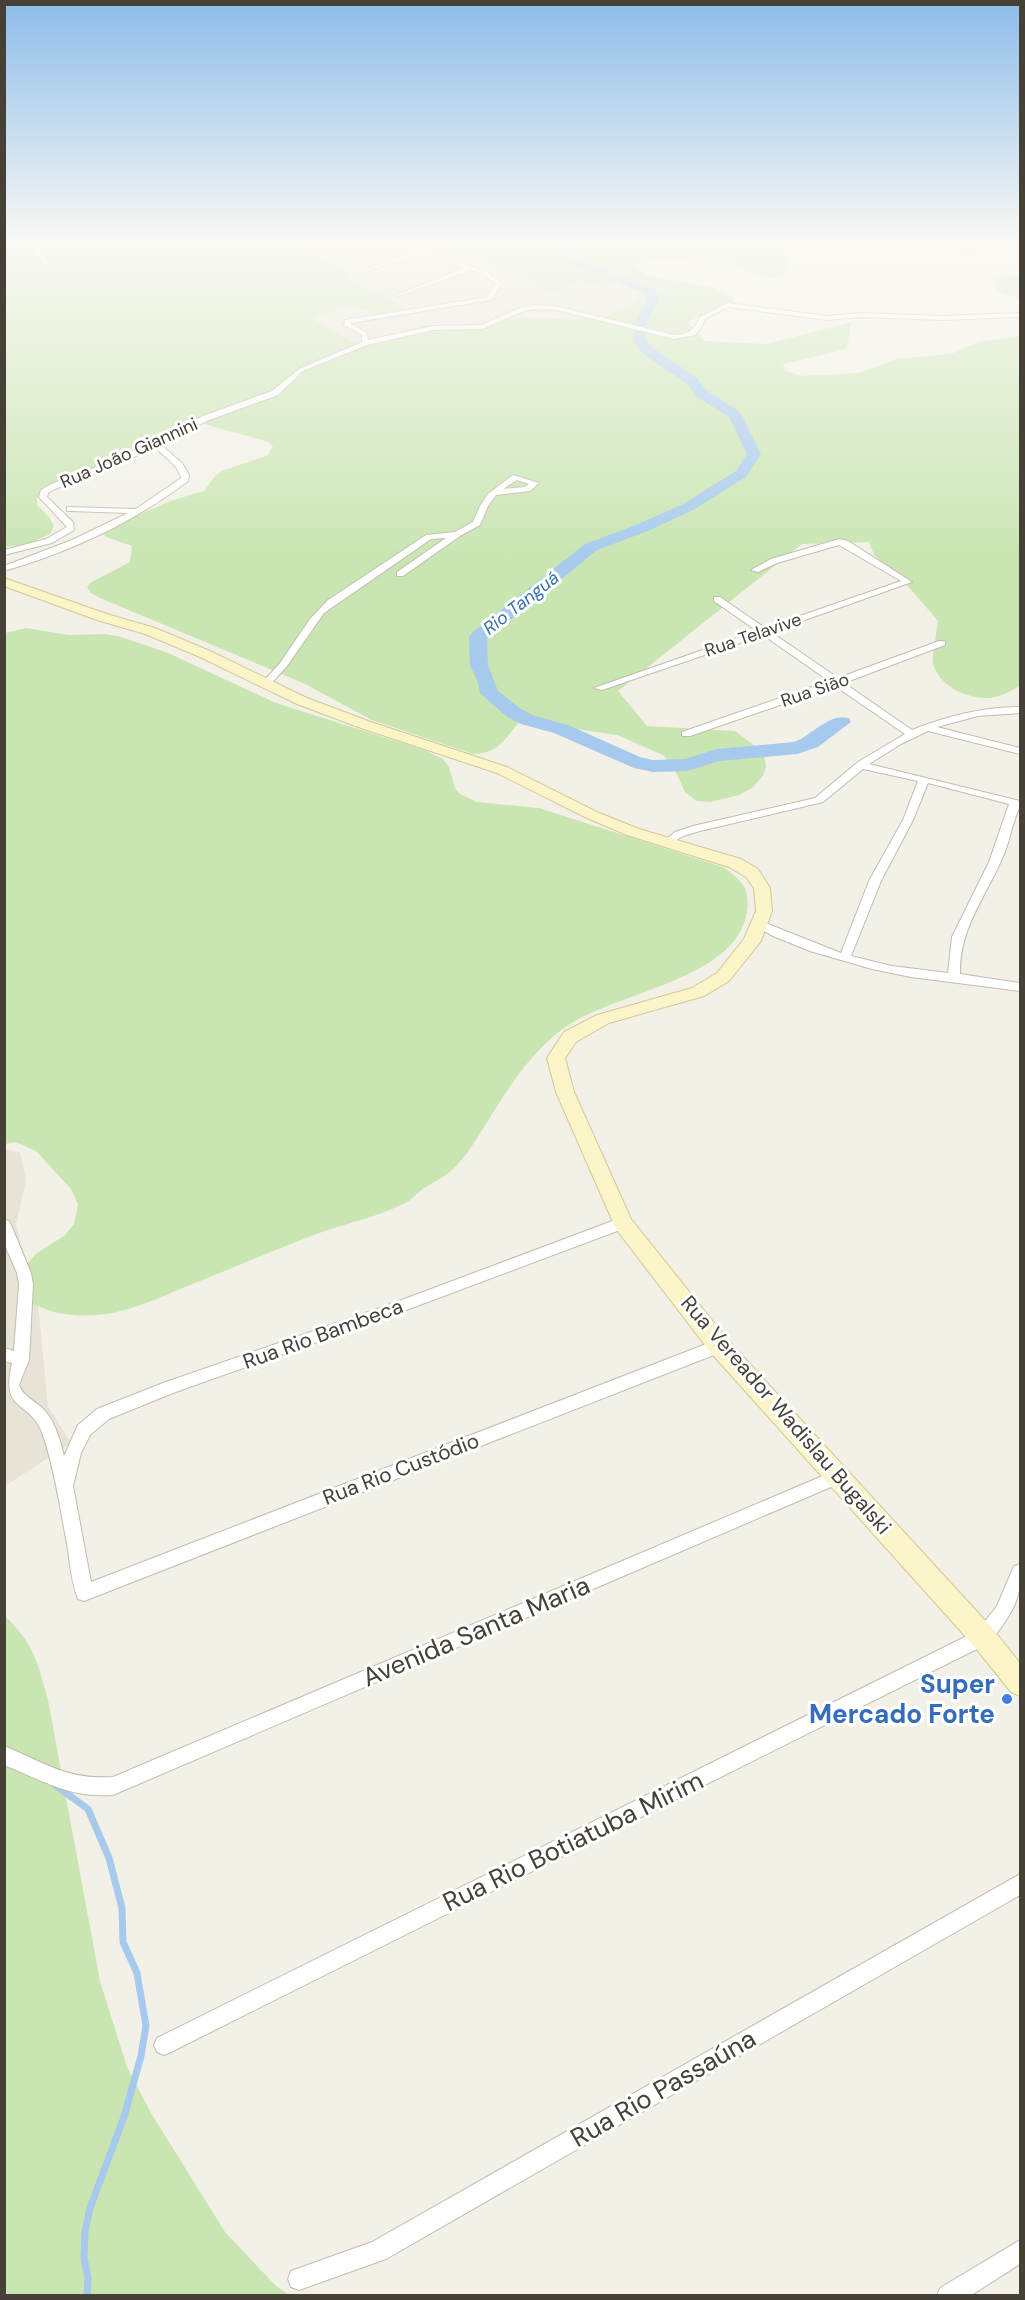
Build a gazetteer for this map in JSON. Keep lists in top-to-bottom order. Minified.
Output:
{"streets":{"main road":["Rua Vereador Wadislau Bugalski"],"street":["Rua João Giannini","Rua Telavive","Rua Sião","Rua Rio Bambeca","Rua Rio Custódio","Avenida Santa Maria","Rua Rio Botiatuba Mirim","Rua Rio Passaúna"]},"crossings":[["Rua Rio Bambeca","Rua Vereador Wadislau Bugalski"],["Rua Rio Bambeca","Rua Rio Custódio"],["Rua Vereador Wadislau Bugalski","Rua Rio Custódio"],["Rua Vereador Wadislau Bugalski","Avenida Santa Maria"],["Rua Vereador Wadislau Bugalski","Rua Rio Botiatuba Mirim"]],"water":["Rio Tanguá"],"places":["Super Mercado Forte"]}
